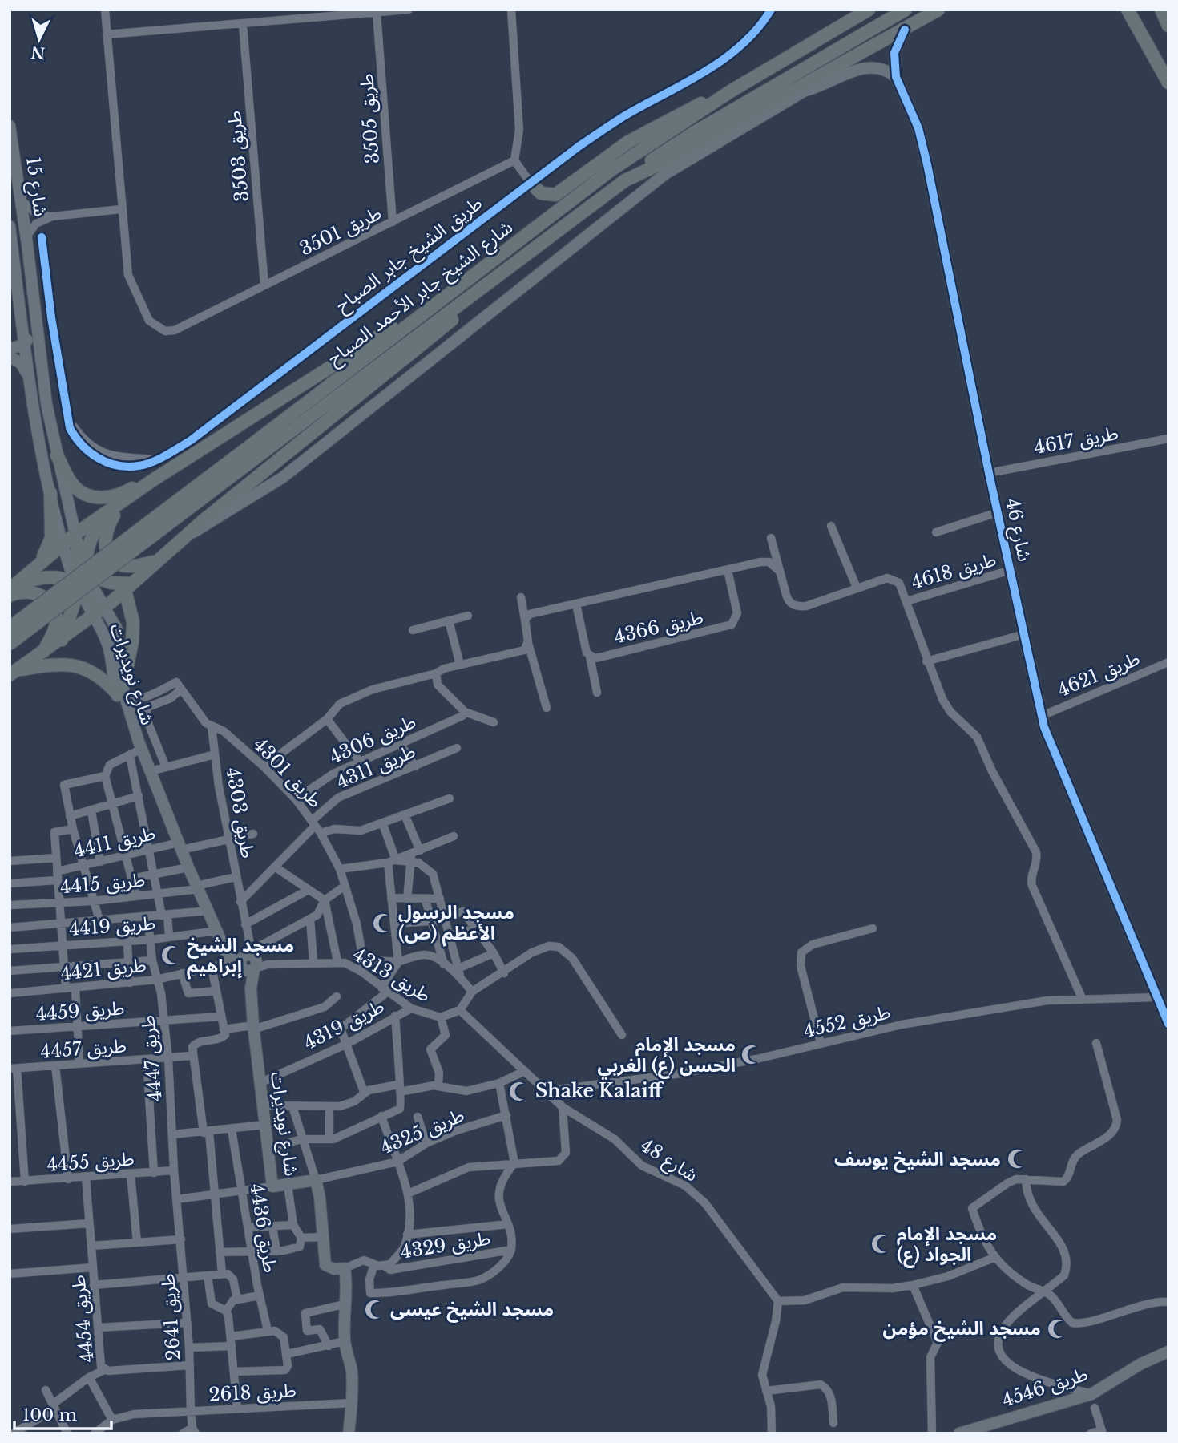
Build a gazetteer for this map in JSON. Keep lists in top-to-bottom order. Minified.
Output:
{"streets":{"main road":["شارع الشيخ جابر الأحمد الصباح"],"street":["طريق 3505","طريق 3503","شارع 15","طريق 3501","طريق الشيخ جابر الصباح","طريق 4617","شارع 46","طريق 4618","طريق 4366","شارع نويديرات","طريق 4621","طريق 4306","طريق 4311","طريق 4301","طريق 4303","طريق 4411","طريق 4415","طريق 4419","طريق 4421","طريق 4313","طريق 4459","طريق 4552","طريق 4319","طريق 4457","طريق 4447","طريق 4325","شارع 48","طريق 4455","طريق 4436","طريق 4329","طريق 2641","طريق 4454","طريق 4546","طريق 2618"]},"crossings":[["طريق 3505","طريق 3501"],["طريق 3503","طريق 3501"],["شارع 15","شارع نويديرات"],["شارع الشيخ جابر الأحمد الصباح","شارع 46"],["طريق 4617","شارع 46"],["شارع 46","طريق 4618"],["شارع 46","طريق 4621"],["شارع 46","طريق 4552"],["طريق 4618","طريق 4552"],["شارع نويديرات","طريق 4303"],["شارع نويديرات","طريق 4411"],["شارع نويديرات","طريق 4415"],["شارع نويديرات","طريق 4419"],["شارع نويديرات","طريق 4421"],["شارع نويديرات","طريق 4313"],["شارع نويديرات","طريق 4319"],["شارع نويديرات","طريق 4325"],["شارع نويديرات","طريق 4329"],["طريق 4306","طريق 4301"],["طريق 4311","طريق 4301"],["طريق 4311","طريق 4303"],["طريق 4301","طريق 4303"],["طريق 4301","طريق 4313"],["طريق 4303","طريق 4411"],["طريق 4303","طريق 4415"],["طريق 4303","طريق 4313"],["طريق 4419","طريق 4447"],["طريق 4421","طريق 4447"],["طريق 4313","طريق 4319"],["طريق 4313","شارع 48"],["طريق 4459","طريق 4447"],["طريق 4552","شارع 48"],["طريق 4319","شارع 48"],["طريق 4457","طريق 4447"],["طريق 4447","طريق 4455"],["طريق 4447","طريق 2641"],["طريق 4455","طريق 4454"],["طريق 2641","طريق 4454"],["طريق 2641","طريق 2618"]],"places":{"mosque":["مسجد الرسول الأعظم (ص)","مسجد الشيخ إبراهيم","مسجد الإمام الحسن (ع) الغربي","Shake Kalaiff","مسجد الشيخ يوسف","مسجد الإمام الجواد (ع)","مسجد الشيخ عيسى","مسجد الشيخ مؤمن"]},"scale_bar":"100 m","north":"bottom"}
